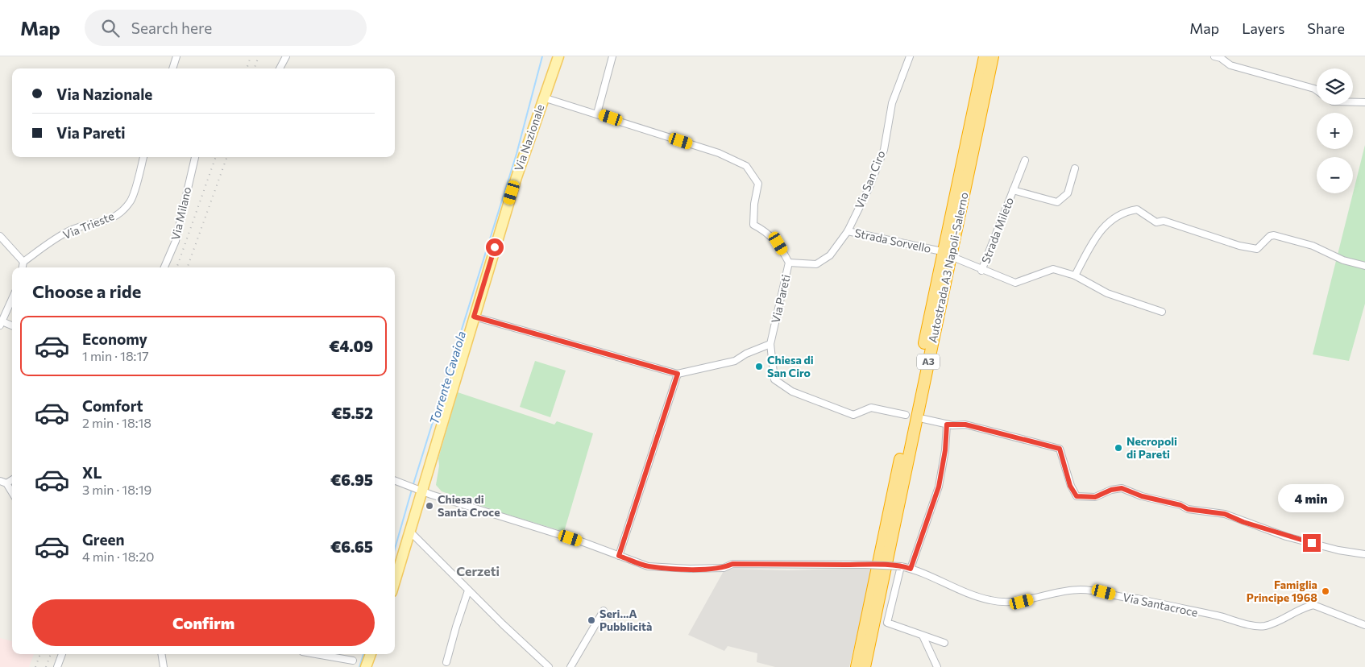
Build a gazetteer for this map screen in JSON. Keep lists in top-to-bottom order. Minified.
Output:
{"streets":{"highway":["Autostrada A3 Napoli-Salerno","A3"],"main road":["Via Nazionale"],"street":["Via San Ciro","Via Milano","Via Trieste","Strada Mileto","Strada Sorvello","Via Pareti","Via Santacroce"]},"crossings":[["Via Nazionale","Via Pareti"],["Via Nazionale","Via Santacroce"],["Via San Ciro","Strada Sorvello"],["Via San Ciro","Via Pareti"]],"districts":["Cerzeti"],"water":["Torrente Cavaiola"],"places":["Chiesa di San Ciro","Necropoli di Pareti","Chiesa di Santa Croce","Famiglia Principe 1968","Seri...A Pubblicità"],"page":{"header":"Map","search":"Search here","nav":["Map","Layers","Share"],"map_buttons":["+","−"],"banner":["Via Nazionale","Via Pareti"],"heading":"Choose a ride","list":[{"name":"Economy","note":"1 min · 18:17","value":"€4.09"},{"name":"Comfort","note":"2 min · 18:18","value":"€5.52"},{"name":"XL","note":"3 min · 18:19","value":"€6.95"},{"name":"Green","note":"4 min · 18:20","value":"€6.65"}],"bubble":"4 min","buttons":"Confirm"}}
